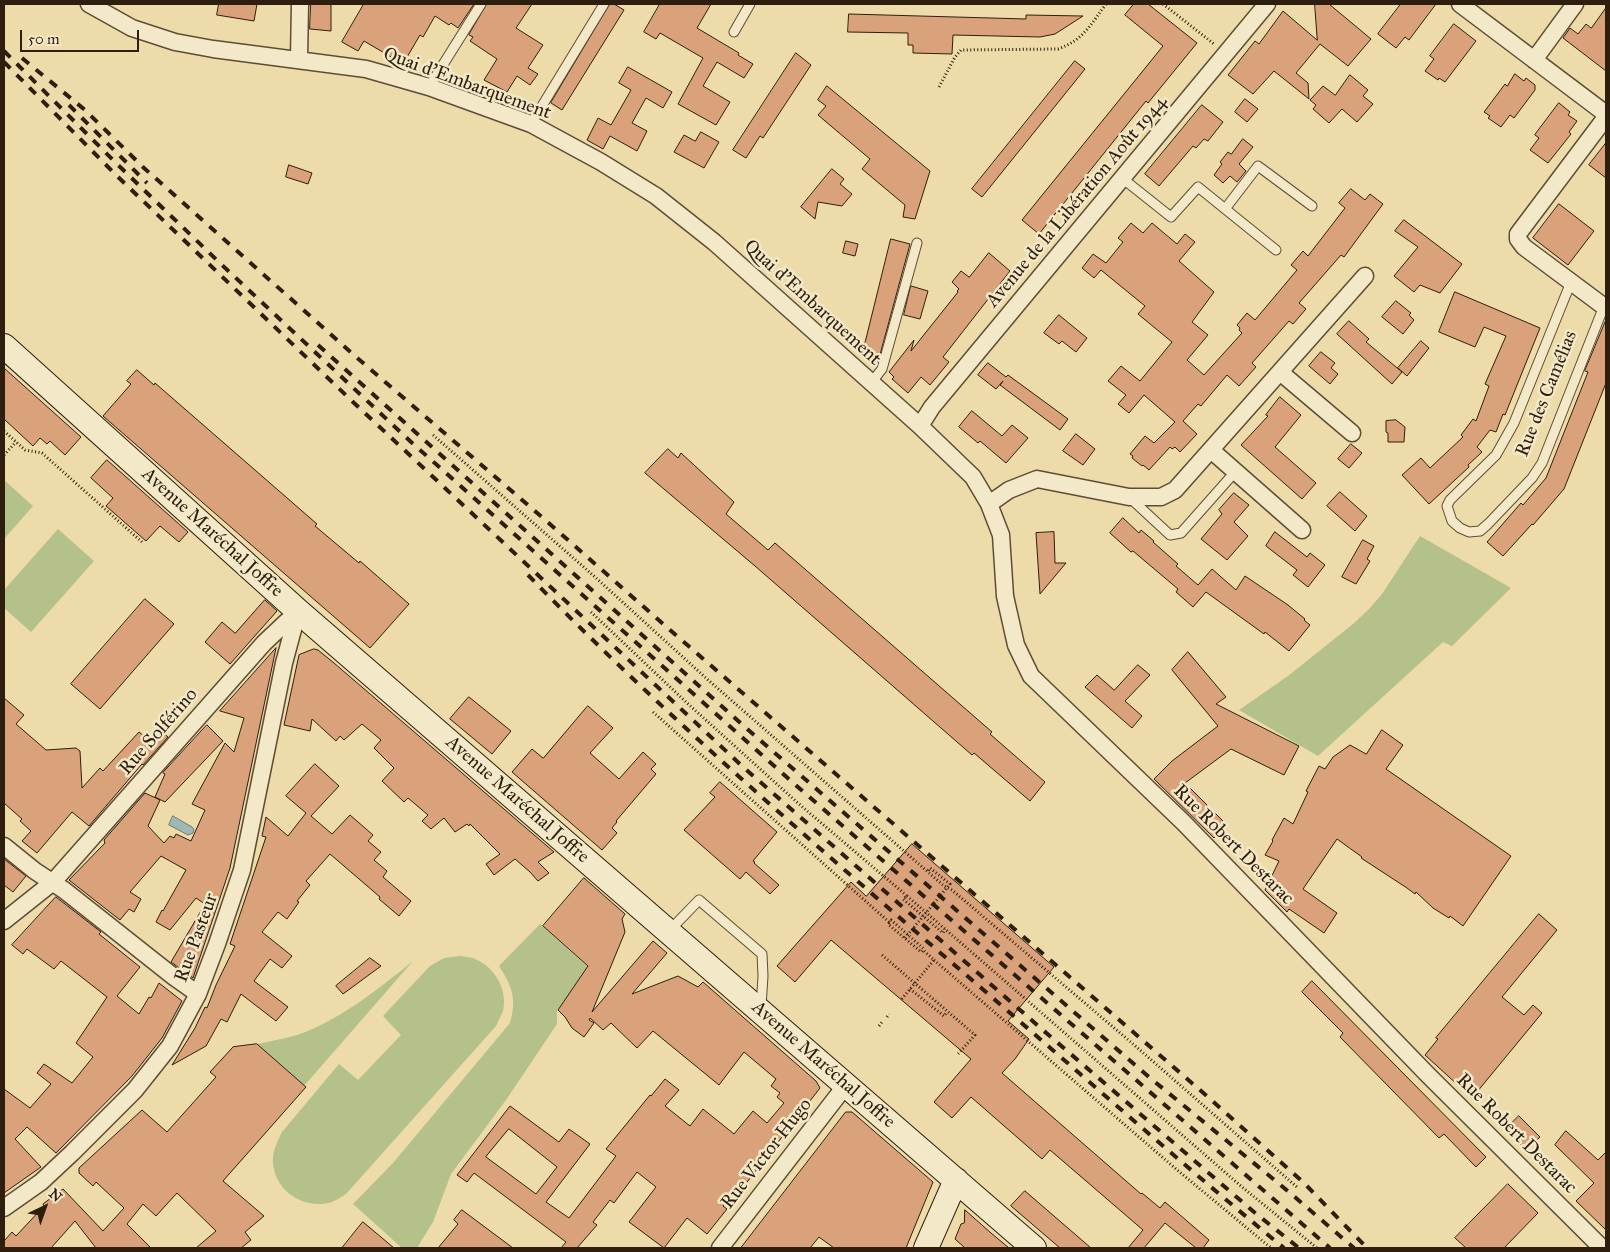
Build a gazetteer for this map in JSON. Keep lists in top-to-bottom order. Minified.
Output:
{"streets":{"main road":["Avenue Maréchal Joffre"],"street":["Quai d'Embarquement","Avenue de la Libération Août 1944","Rue des Camélias","Rue Solférino","Rue Robert Destarac","Rue Pasteur","Rue Victor Hugo"]},"crossings":[["Quai d'Embarquement","Avenue de la Libération Août 1944"],["Quai d'Embarquement","Rue Robert Destarac"],["Avenue de la Libération Août 1944","Rue Robert Destarac"],["Avenue Maréchal Joffre","Rue Solférino"],["Avenue Maréchal Joffre","Rue Pasteur"],["Avenue Maréchal Joffre","Rue Victor Hugo"],["Rue Solférino","Rue Pasteur"]],"scale_bar":"50 m","north":"top right"}
